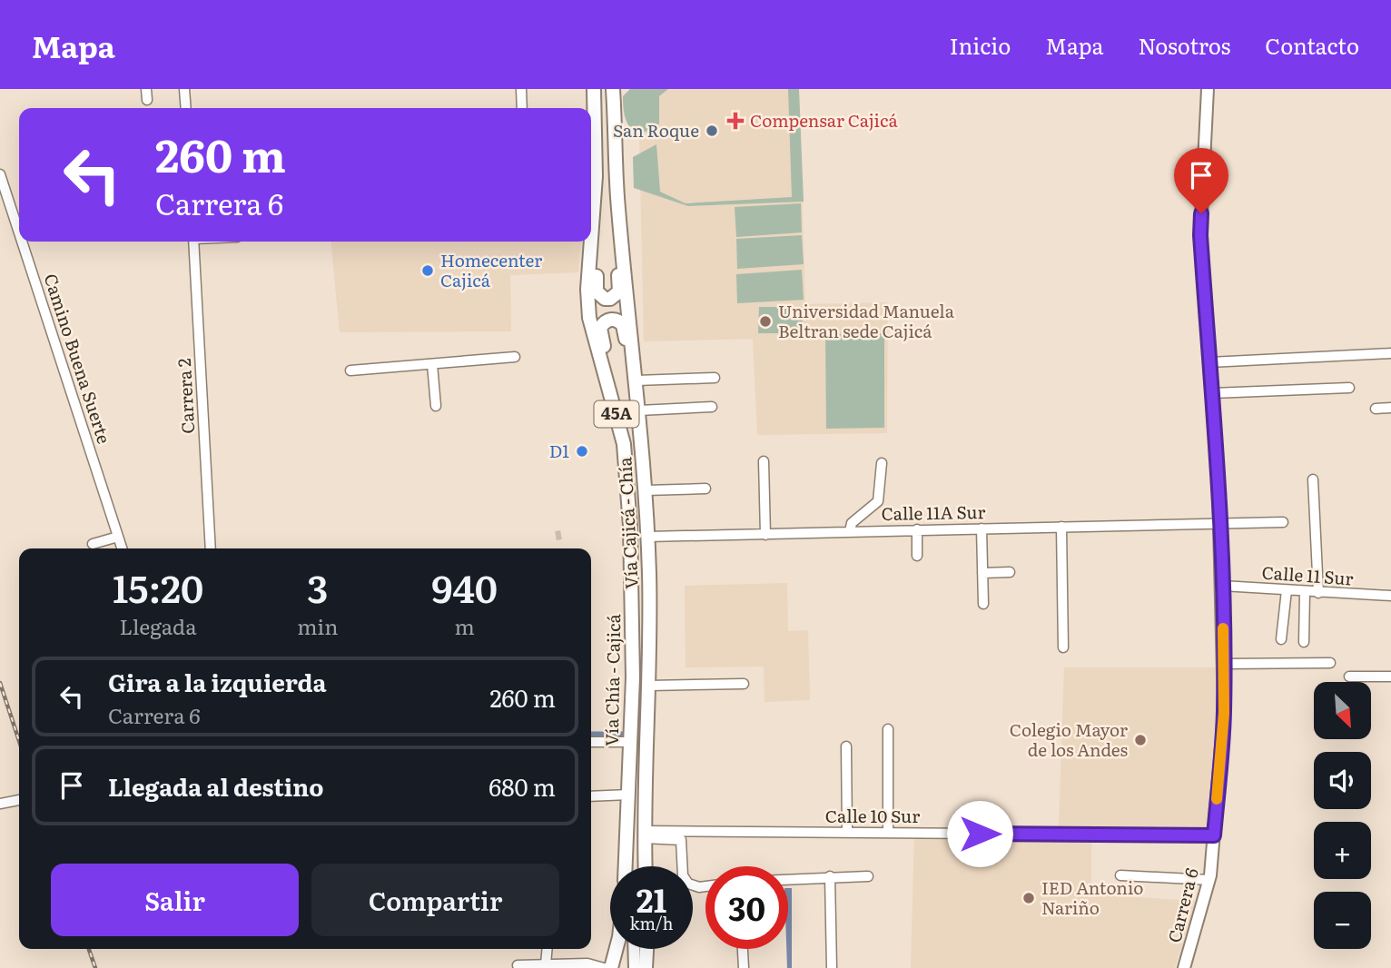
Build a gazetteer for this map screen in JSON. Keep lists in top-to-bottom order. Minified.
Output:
{"streets":{"highway":["45A","Vía Cajicá - Chía","Vía Chía - Cajicá"],"main road":["Carrera 6"],"street":["Camino Buena Suerte","Carrera 2","Calle 11A Sur","Calle 11 Sur","Calle 10 Sur"]},"crossings":[["45A","Vía Chía - Cajicá"],["Calle 11A Sur","Vía Cajicá - Chía"],["Calle 11A Sur","Carrera 6"],["Vía Cajicá - Chía","Calle 10 Sur"],["Calle 11 Sur","Carrera 6"],["Calle 10 Sur","Carrera 6"]],"places":{"health":["Compensar Cajicá"],"other":["San Roque","Homecenter Cajicá","Universidad Manuela Beltran sede Cajicá","D1","Colegio Mayor de los Andes","IED Antonio Nariño"]},"north":"bottom right","page":{"header":"Mapa","nav":["Inicio","Mapa","Nosotros","Contacto"],"turn":["260 m","Carrera 6"],"eta":["15:20","Llegada","3","min","940","m"],"list":[{"name":"Gira a la izquierda","note":"Carrera 6","value":"260 m"},{"name":"Llegada al destino","value":"680 m"}],"map_buttons":["+","−"],"buttons":["Salir","Compartir"],"speed":"21 km/h","limit":"30"}}
